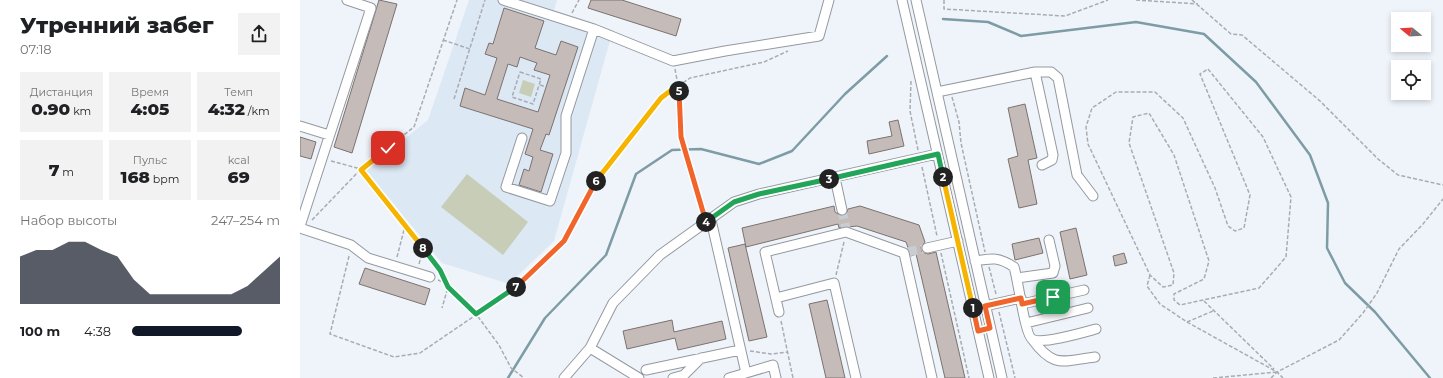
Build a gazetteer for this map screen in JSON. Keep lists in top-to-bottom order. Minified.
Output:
{"north":"left","page":{"heading":["Утренний забег","07:18"],"stats":[["Дистанция","0.90 km"],["Время","4:05"],["Темп","4:32 /km"],["7 m"],["Пульс","168 bpm"],["kcal","69"]],"pins":["5","2","3","6","4","8","7","1"],"chart":["Набор высоты","247–254 m"],"list":[{"name":"100 m","note":"4:38"}]}}
